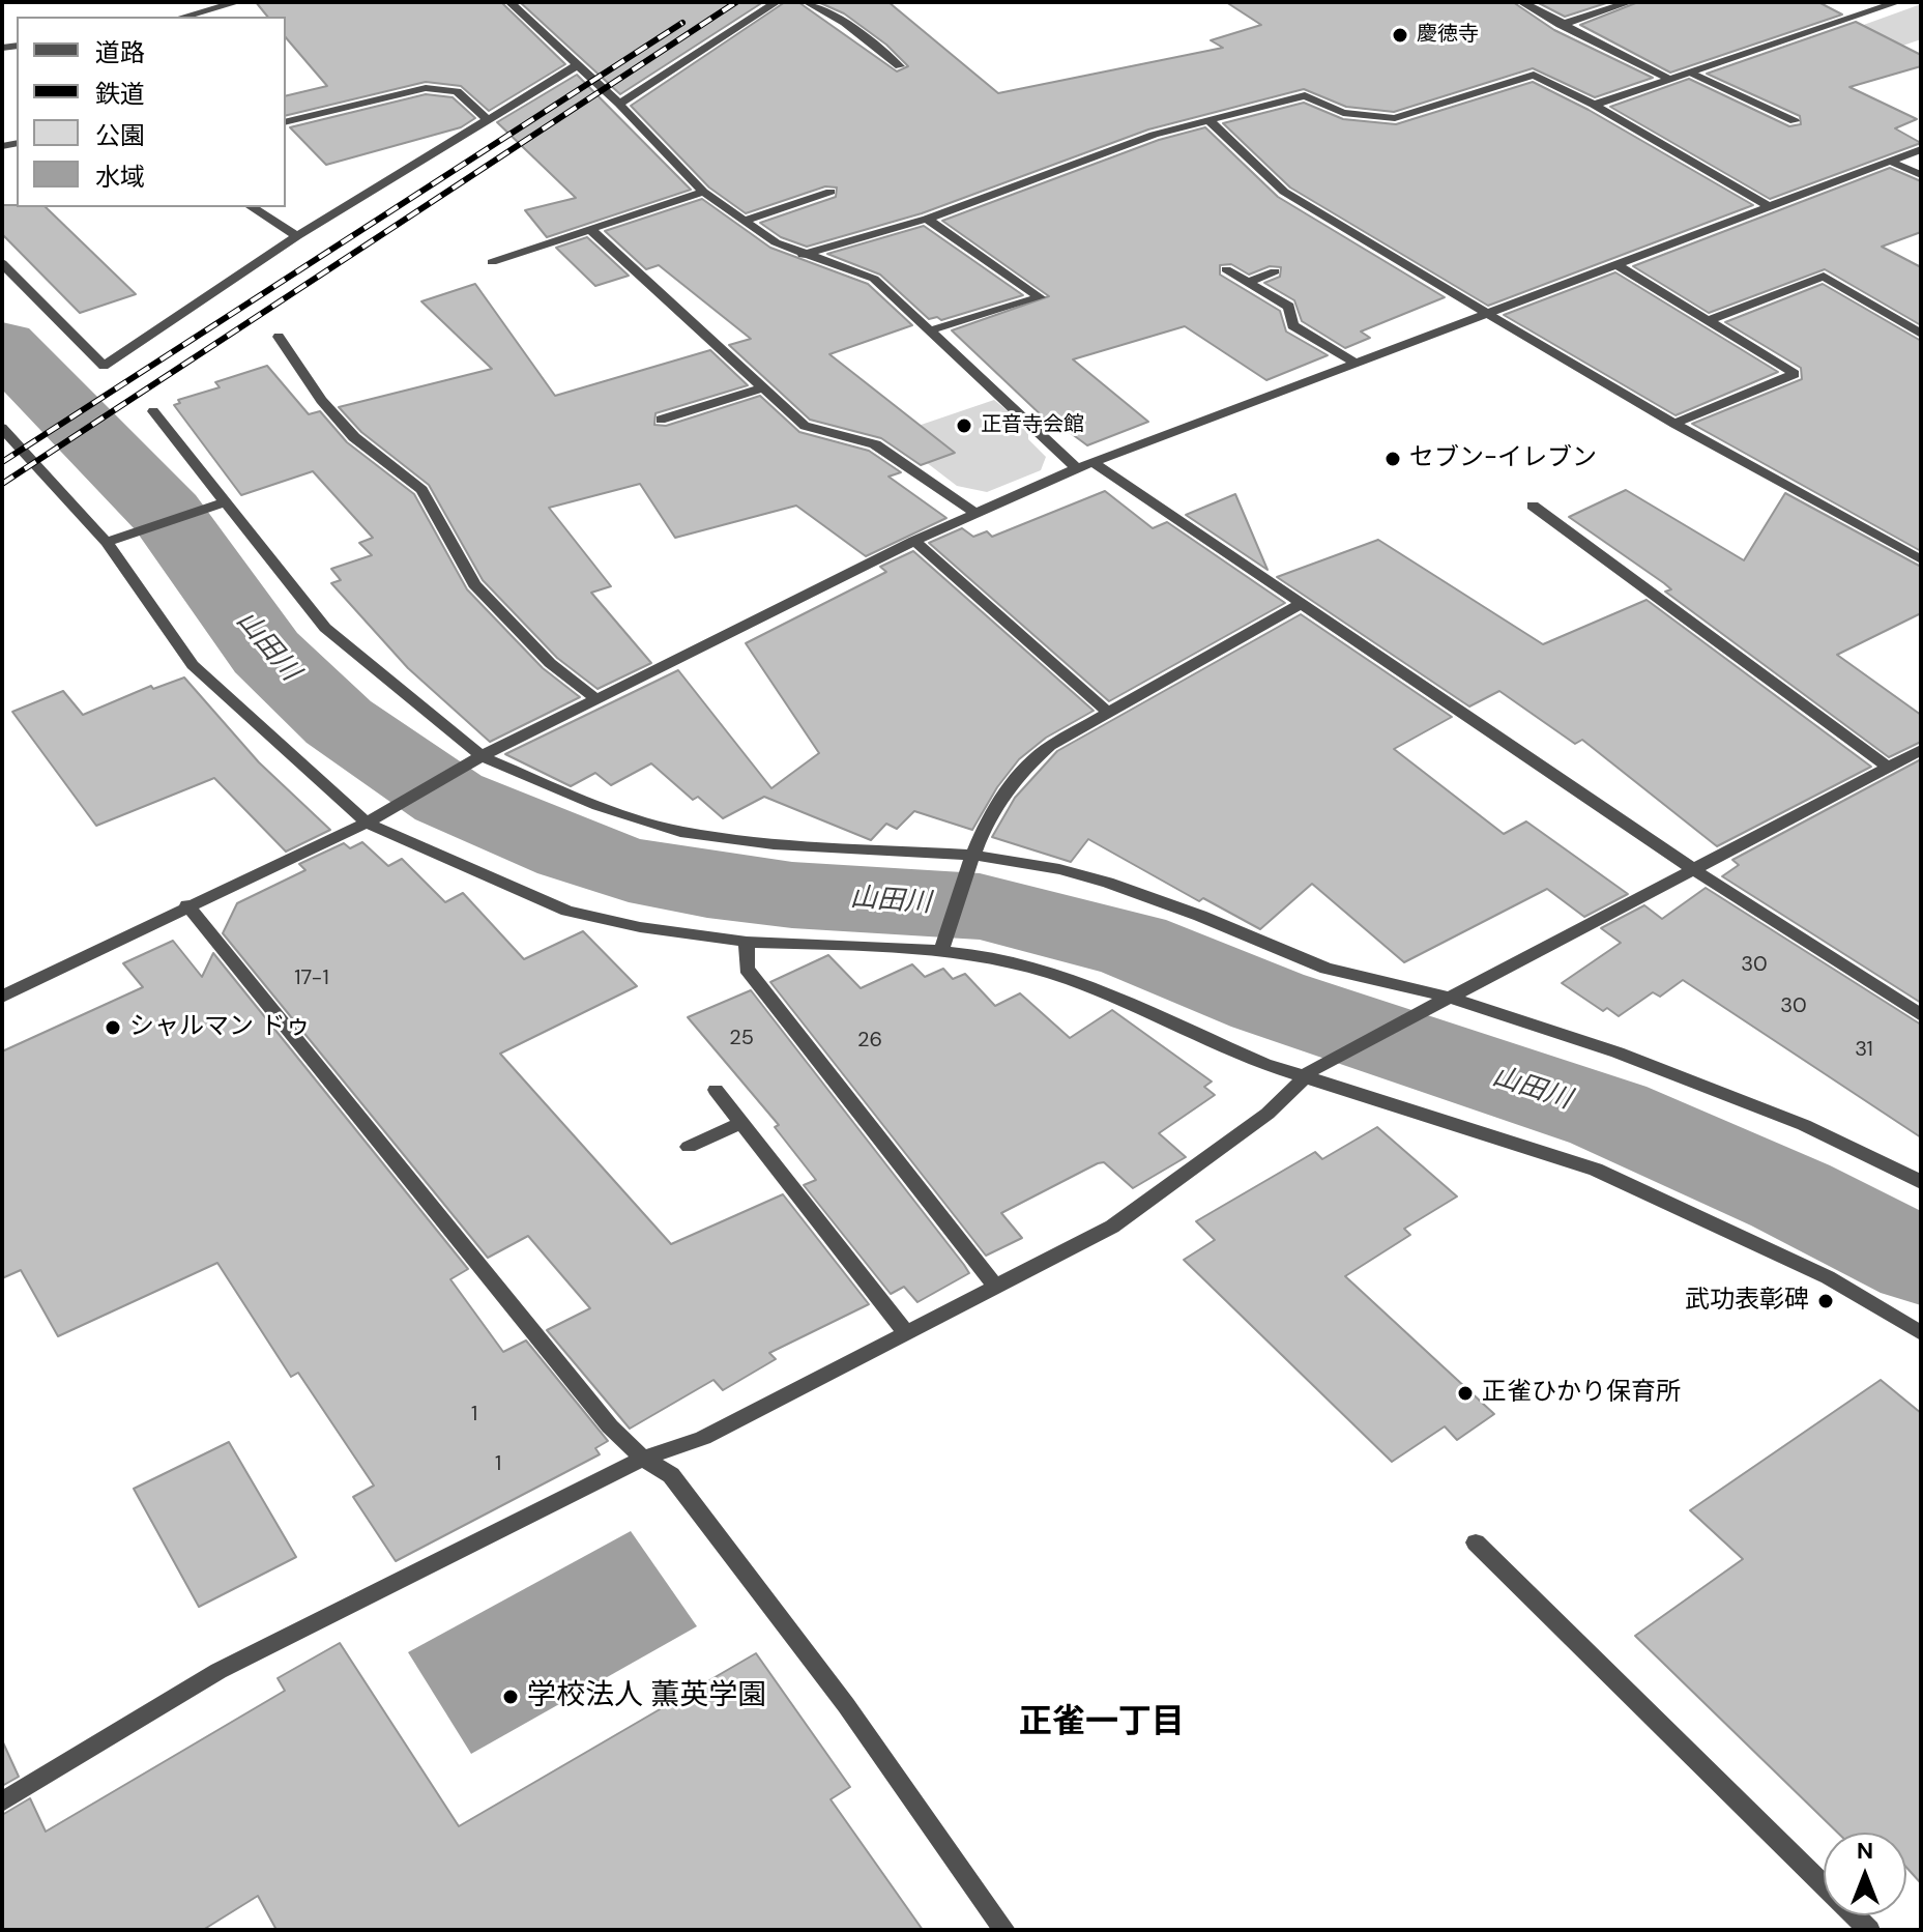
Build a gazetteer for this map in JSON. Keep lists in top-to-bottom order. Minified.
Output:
{"districts":["正雀一丁目"],"water":["山田川"],"places":["慶徳寺","正音寺会館","セブン-イレブン","シャルマン ドゥ","武功表彰碑","正雀ひかり保育所","学校法人 薫英学園"],"house_numbers":["30","17-1","30","25","26","31","1","1"],"legend":["道路","鉄道","公園","水域"],"north":"top"}
